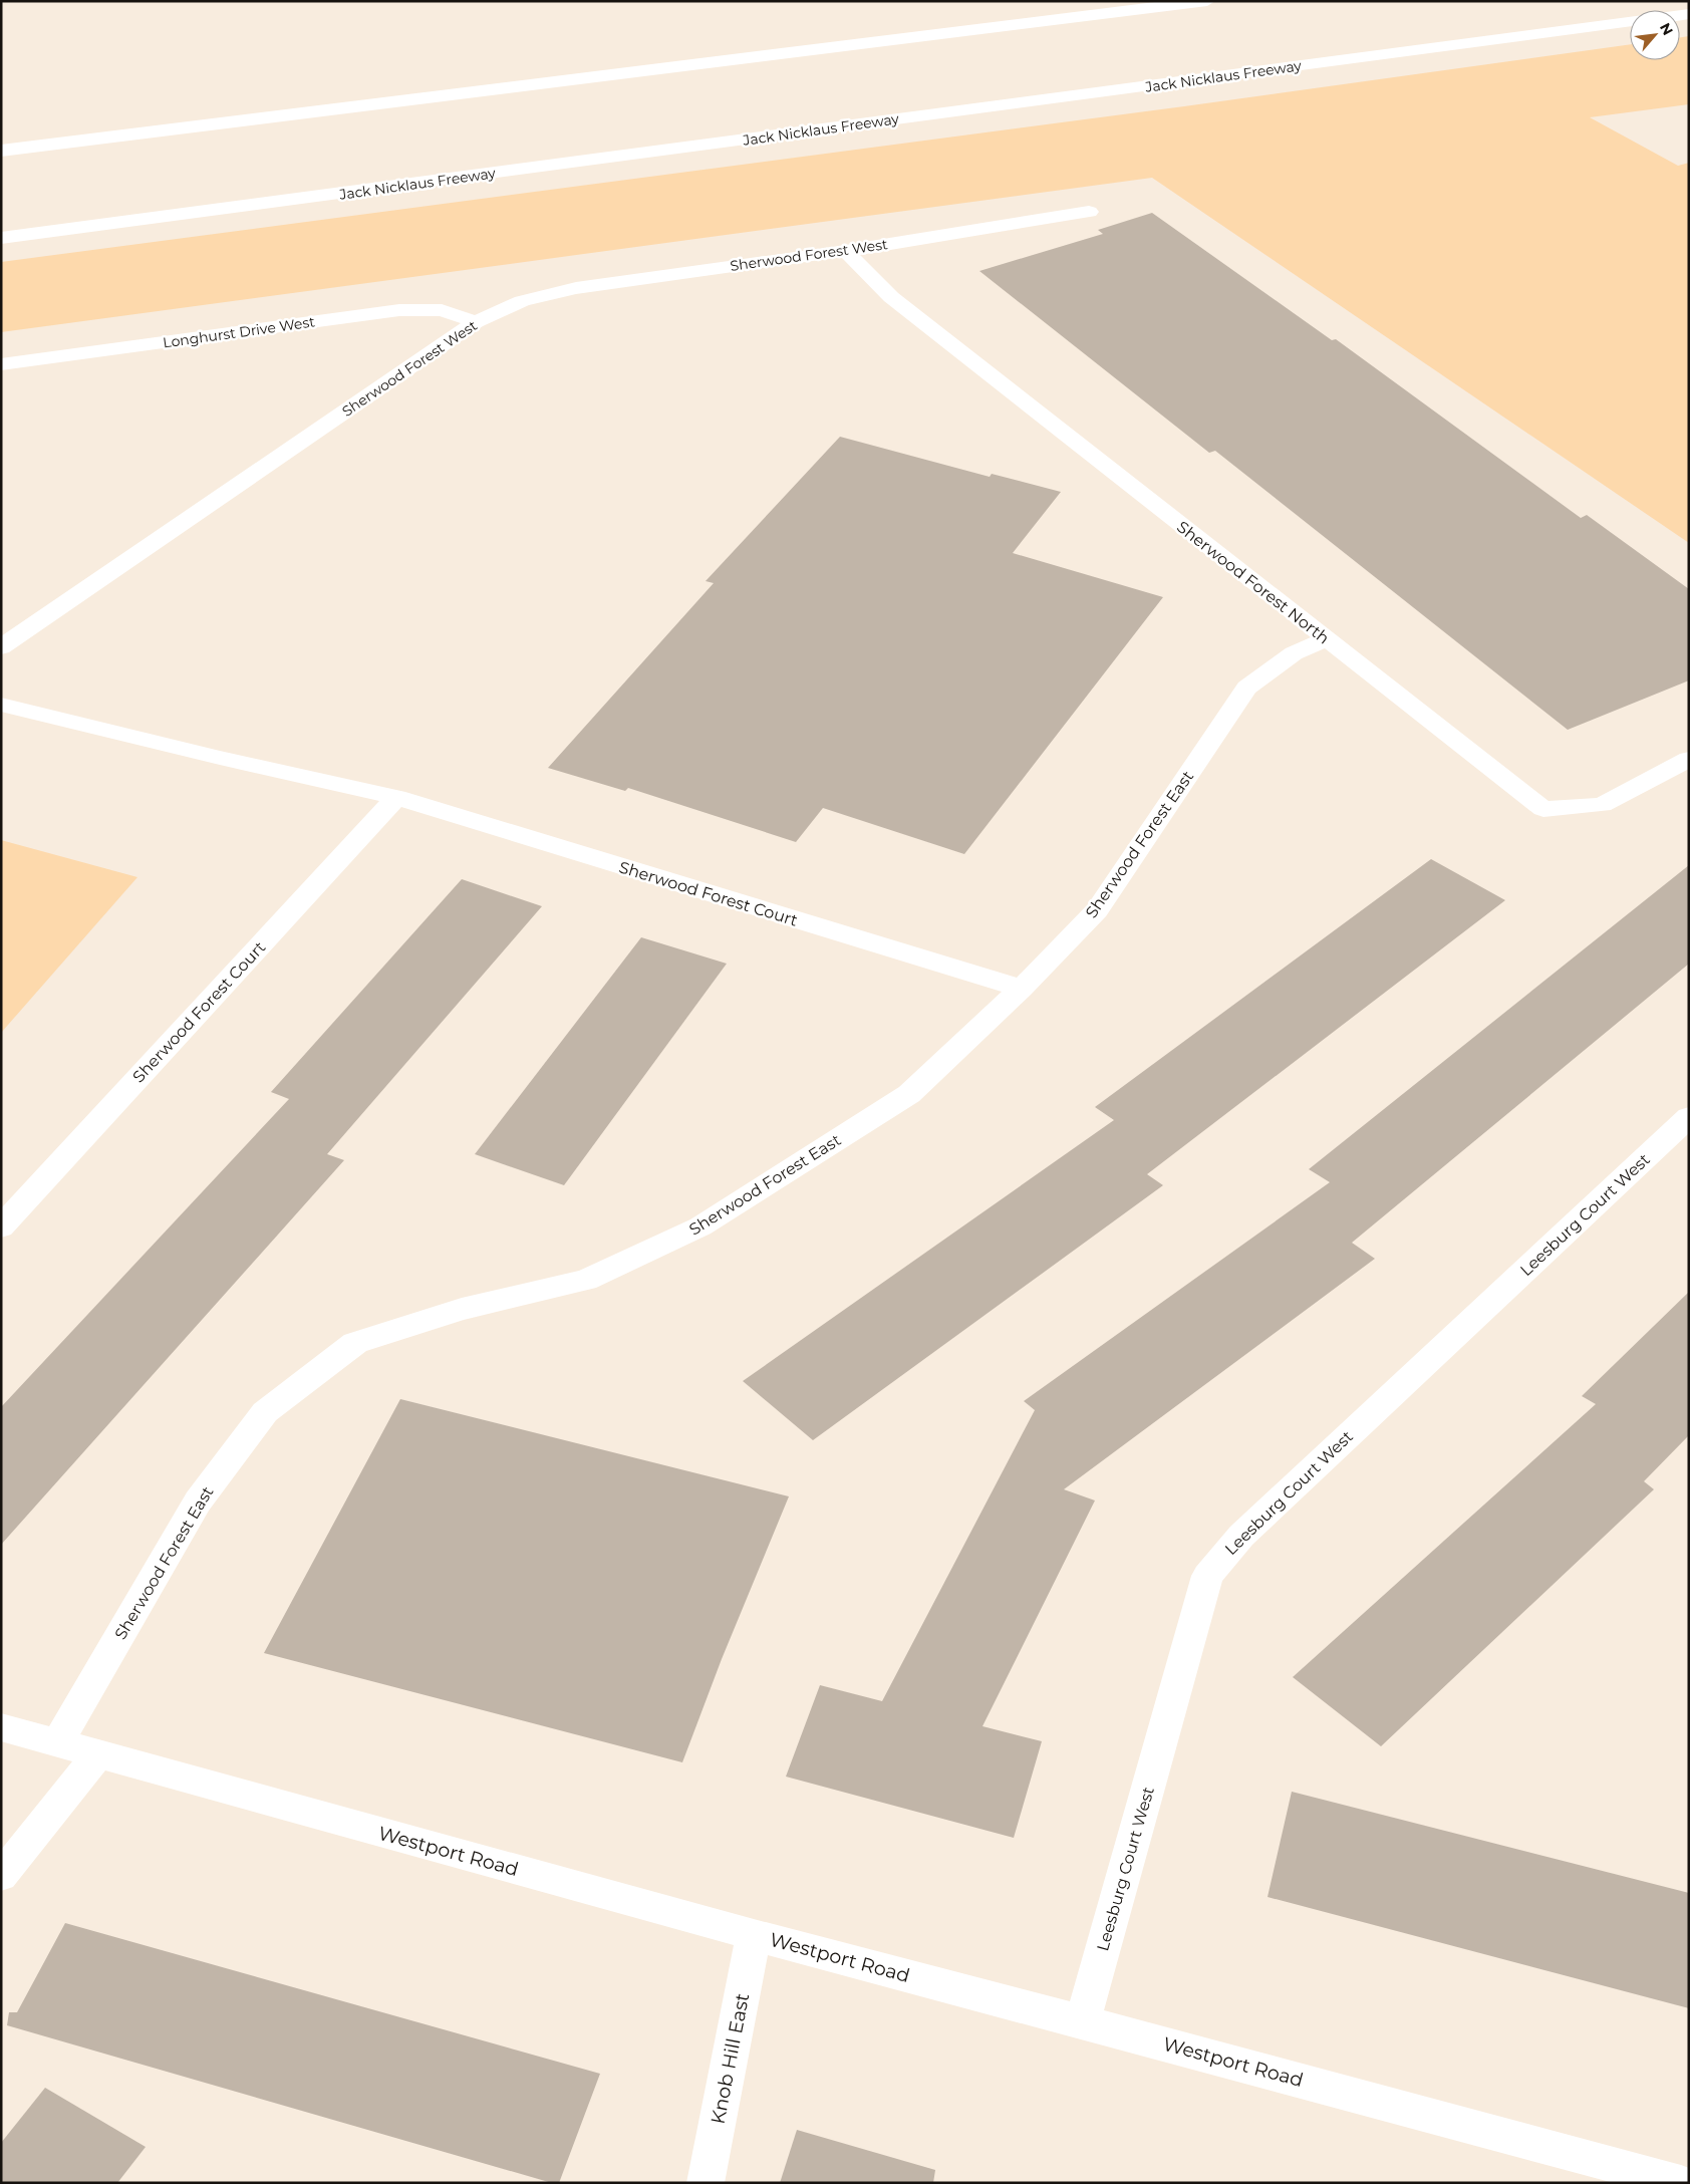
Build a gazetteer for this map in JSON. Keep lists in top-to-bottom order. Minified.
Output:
{"streets":{"main road":["Jack Nicklaus Freeway","Sherwood Forest West","Longhurst Drive West","Sherwood Forest North","Sherwood Forest East","Sherwood Forest Court","Leesburg Court West","Westport Road","Knob Hill East"]},"crossings":[["Sherwood Forest West","Longhurst Drive West"],["Sherwood Forest West","Sherwood Forest North"],["Sherwood Forest North","Sherwood Forest East"],["Sherwood Forest East","Sherwood Forest Court"],["Sherwood Forest East","Westport Road"],["Leesburg Court West","Westport Road"],["Westport Road","Knob Hill East"]],"north":"top right"}
